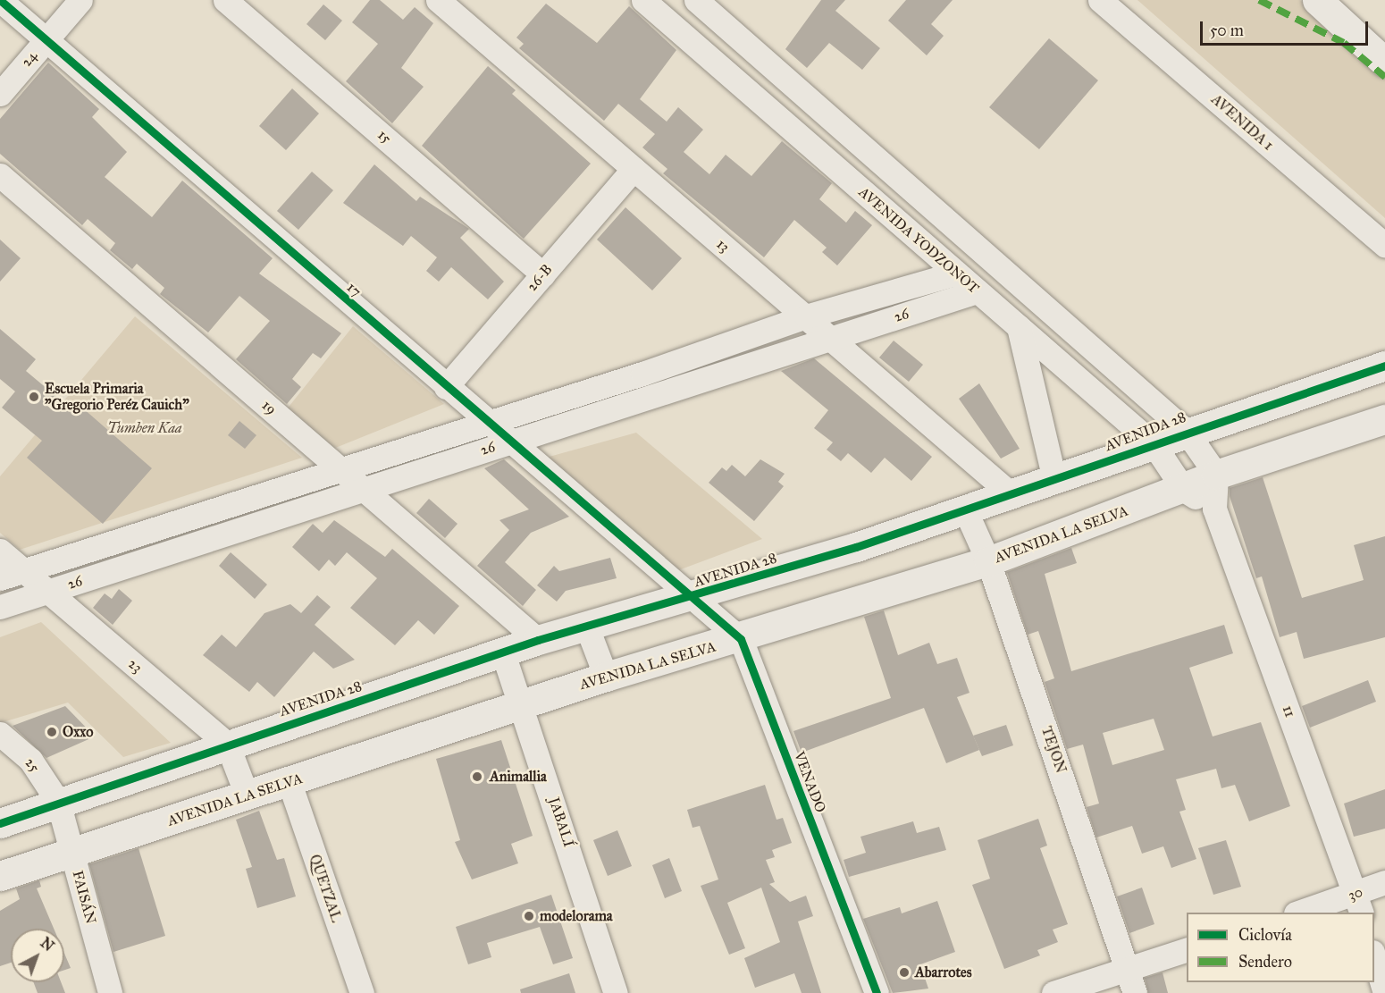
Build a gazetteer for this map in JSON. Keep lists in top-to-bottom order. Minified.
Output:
{"streets":{"street":["24","AVENIDA 1","15","AVENIDA YODZONOT","13","26-B","17","26","19","AVENIDA 28","AVENIDA LA SELVA","23","11","TEJON","25","VENADO","JABALÍ","QUETZAL","30","FAISÁN"]},"crossings":[["24","17"],["15","26-B"],["AVENIDA YODZONOT","26"],["AVENIDA YODZONOT","AVENIDA 28"],["AVENIDA YODZONOT","AVENIDA LA SELVA"],["13","26-B"],["13","26"],["13","AVENIDA 28"],["26-B","17"],["17","26"],["17","AVENIDA 28"],["17","VENADO"],["26","19"],["26","23"],["19","AVENIDA 28"],["AVENIDA 28","23"],["AVENIDA 28","TEJON"],["AVENIDA 28","25"],["AVENIDA 28","VENADO"],["AVENIDA 28","JABALÍ"],["AVENIDA 28","FAISÁN"],["AVENIDA LA SELVA","23"],["AVENIDA LA SELVA","TEJON"],["AVENIDA LA SELVA","VENADO"],["AVENIDA LA SELVA","JABALÍ"],["AVENIDA LA SELVA","QUETZAL"],["AVENIDA LA SELVA","FAISÁN"],["11","30"],["25","FAISÁN"]],"parks":["Tumben Kaa"],"places":["Escuela Primaria \"Gregorio Peréz Cauich\"","Oxxo","Animallia","modelorama","Abarrotes"],"legend":["Ciclovía","Sendero"],"scale_bar":"50 m","north":"top right"}
